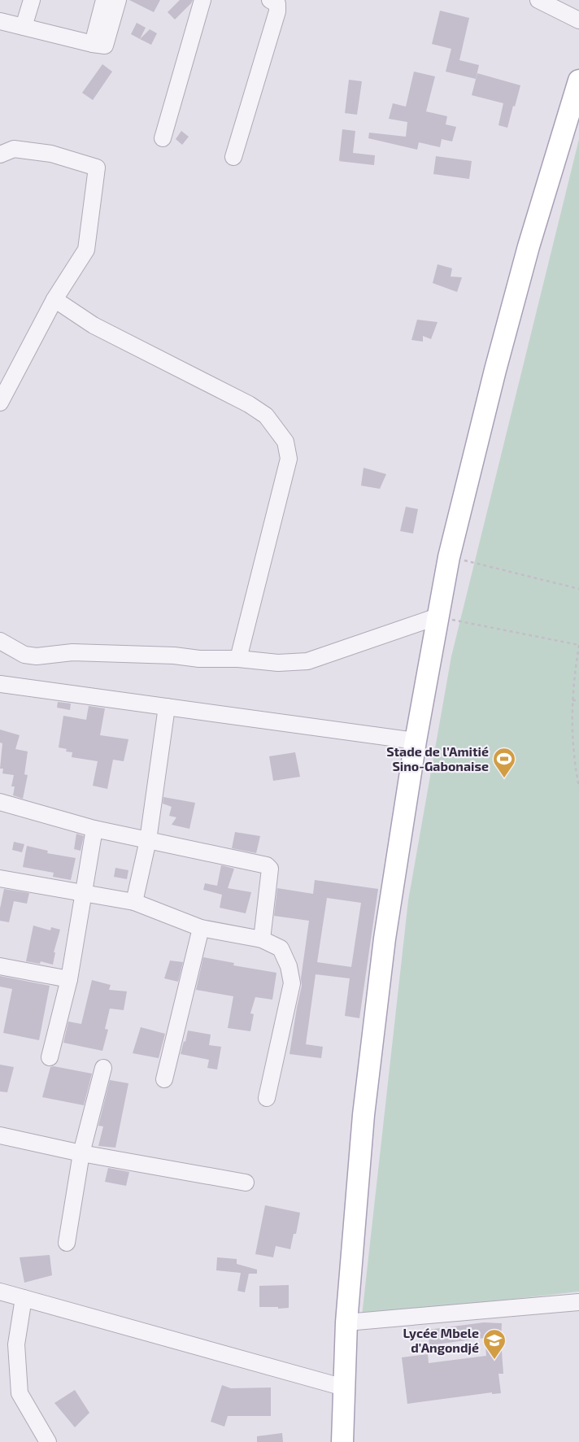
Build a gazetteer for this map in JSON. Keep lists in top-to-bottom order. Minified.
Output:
{"places":{"sports":["Stade de l’Amitié Sino-Gabonaise"],"school or university":["Lycée Mbele d'Angondjé"]}}
